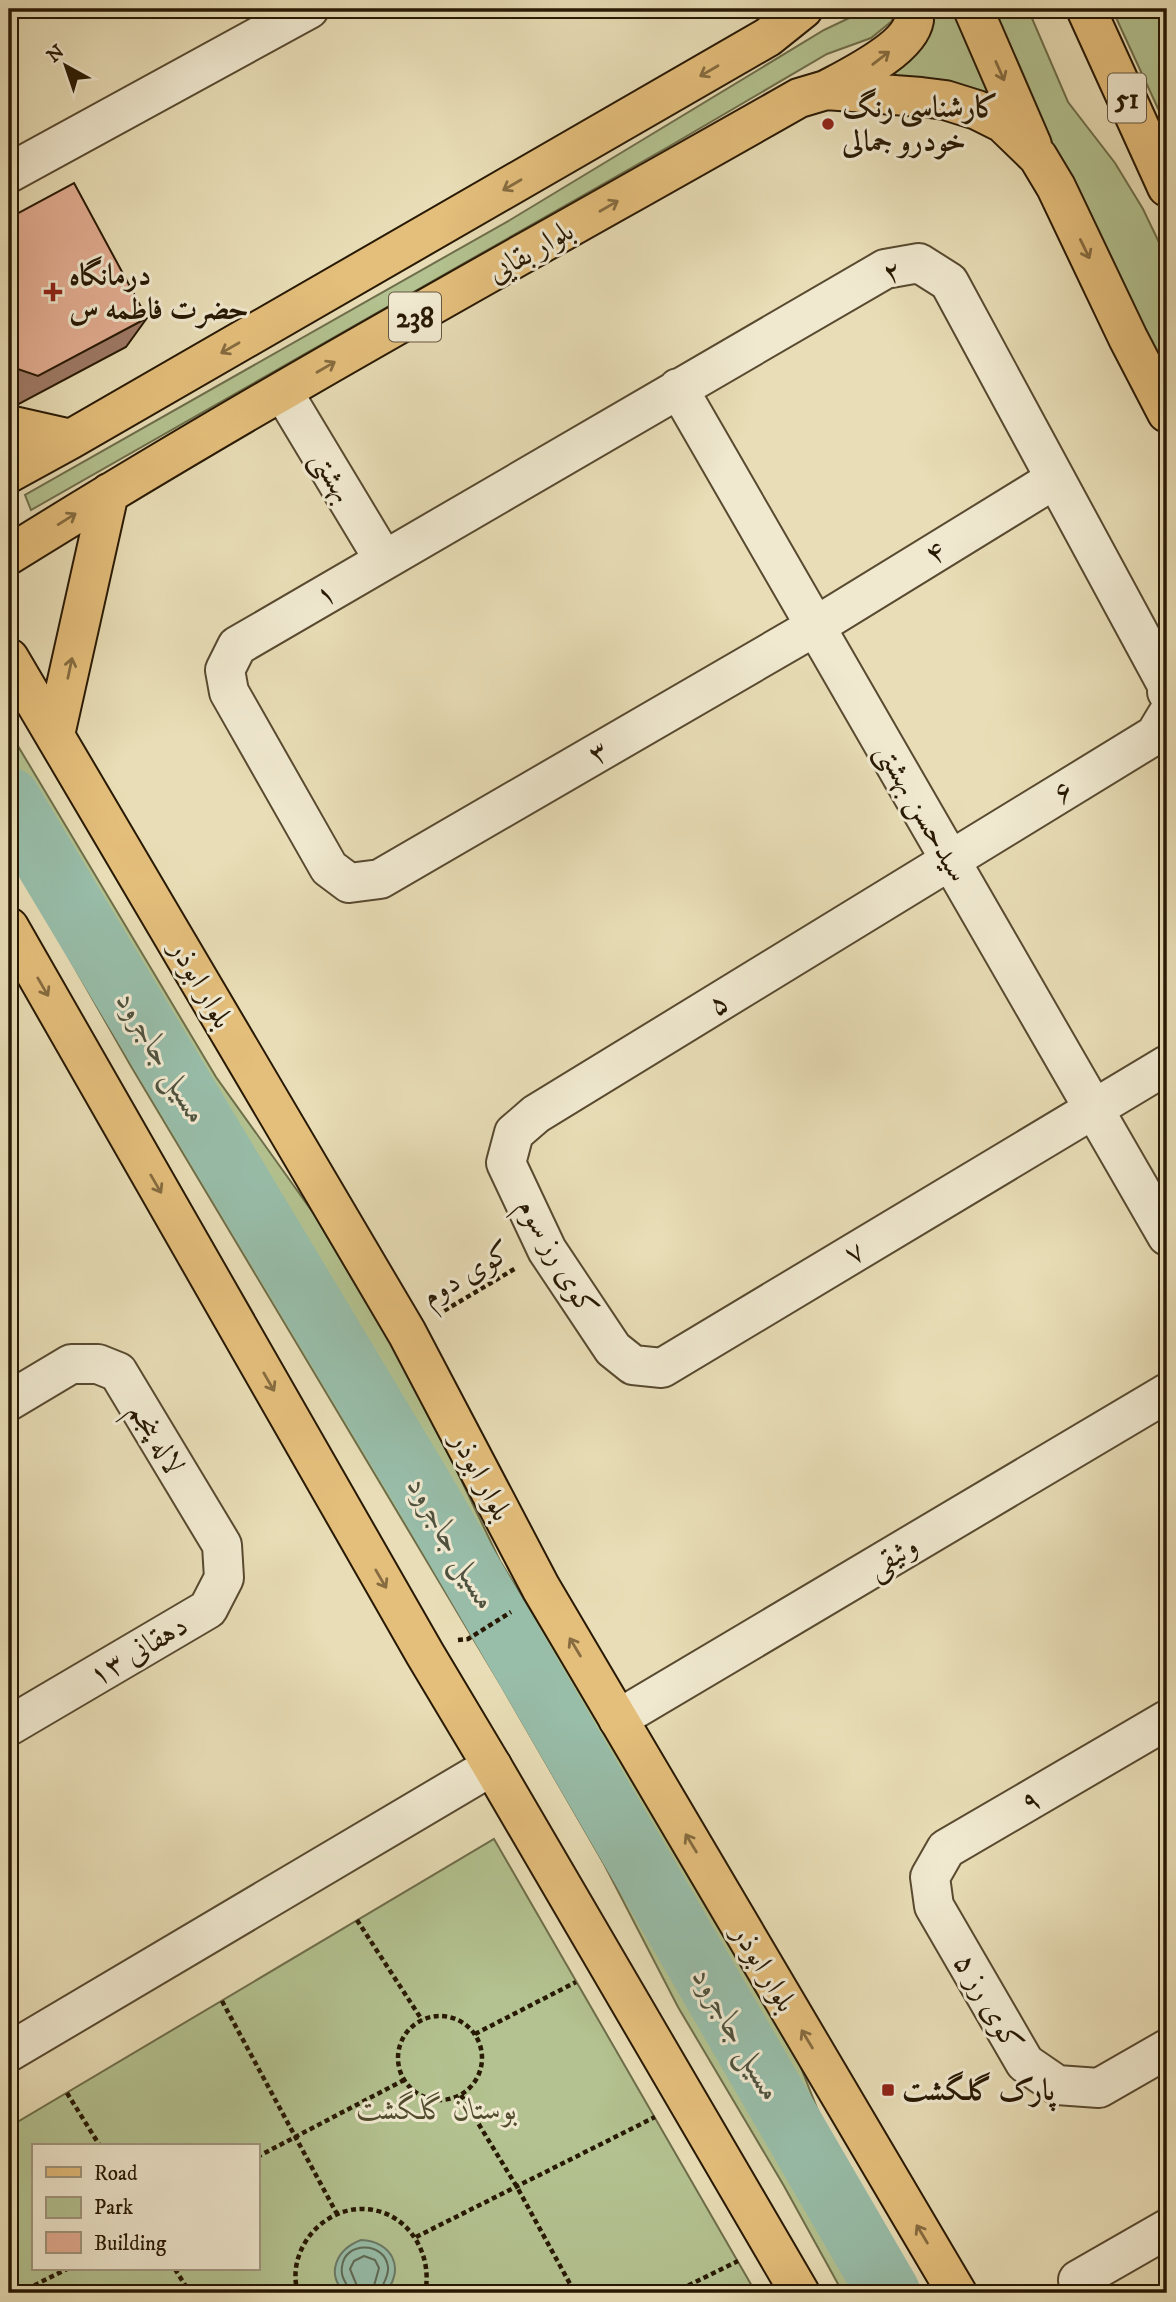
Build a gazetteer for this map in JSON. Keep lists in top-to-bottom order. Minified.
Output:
{"streets":{"main road":["51","بلوار بقایی","238","بلوار ابوذر"],"street":["۲","بهشتی","۴","۱","۳","۶","سیدحسن بهشتی","۵","۷","کوی رز سوم","لاله پنجم","وثیقی","دهقانی ۱۳","۹","کوی رز ۵"],"path":["کوی دوم"]},"crossings":[["بلوار بقایی","بهشتی"],["۲","۴"],["۲","۱"],["۲","سیدحسن بهشتی"],["بهشتی","۱"],["۴","۳"],["۴","سیدحسن بهشتی"],["۱","۳"],["۱","سیدحسن بهشتی"],["۳","سیدحسن بهشتی"],["۶","سیدحسن بهشتی"],["۶","۵"],["سیدحسن بهشتی","۵"],["سیدحسن بهشتی","۷"],["بلوار ابوذر","کوی دوم"],["بلوار ابوذر","وثیقی"],["۵","کوی رز سوم"],["۷","کوی رز سوم"],["کوی رز سوم","کوی دوم"],["لاله پنجم","دهقانی ۱۳"],["۹","کوی رز ۵"]],"water":["مسیل جاجرود"],"parks":["بوستان گلگشت"],"places":{"other":["کارشناسی رنگ خودرو جمالی"],"health":["درمانگاه حضرت فاطمه س"],"transit":["پارک گلگشت"]},"legend":["Road","Park","Building"],"north":"top left"}
